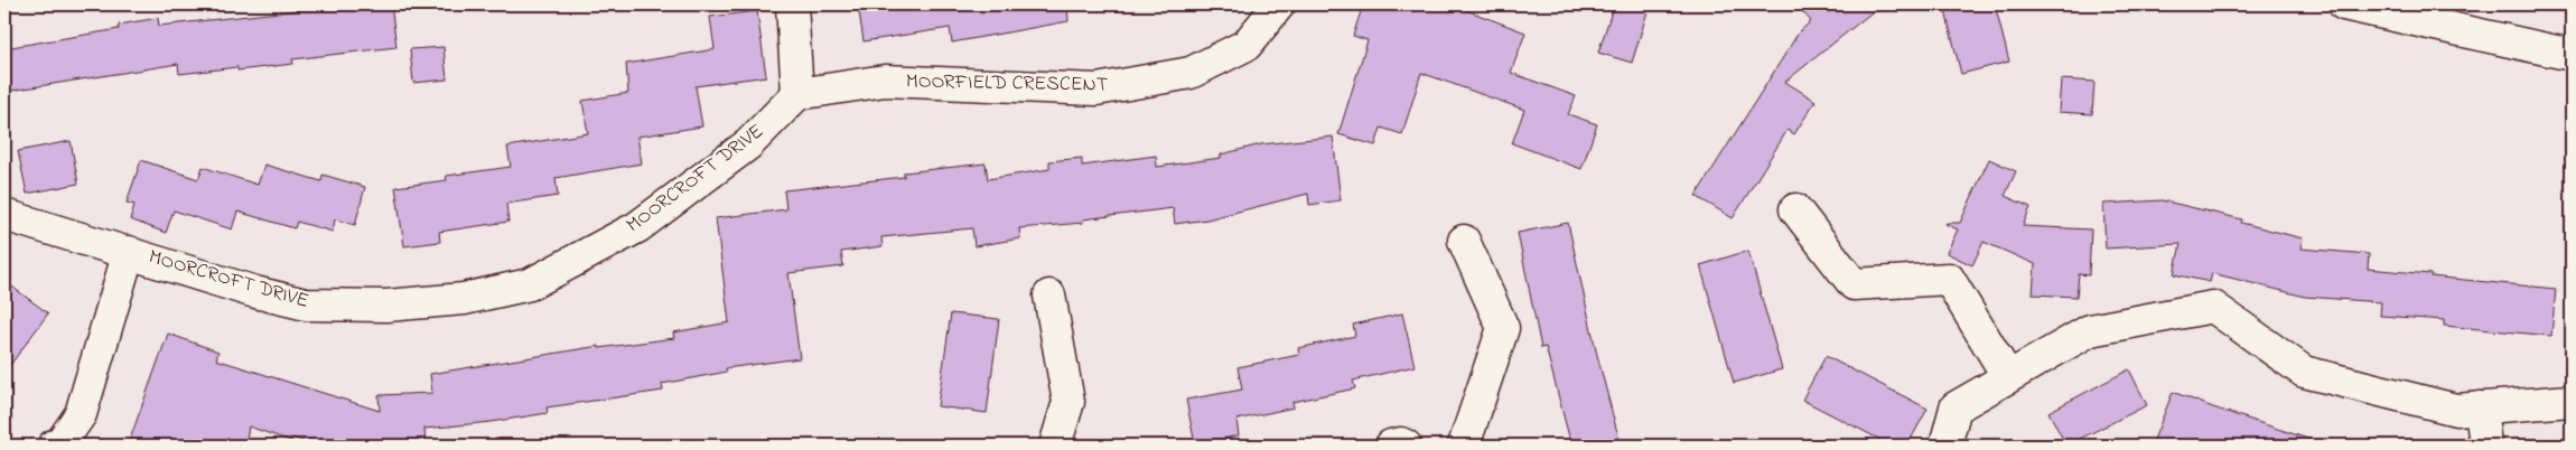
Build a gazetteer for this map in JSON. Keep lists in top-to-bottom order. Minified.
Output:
{"streets":{"street":["MOORFIELD CRESCENT","MOORCROFT DRIVE"]},"crossings":[["MOORFIELD CRESCENT","MOORCROFT DRIVE"]]}
